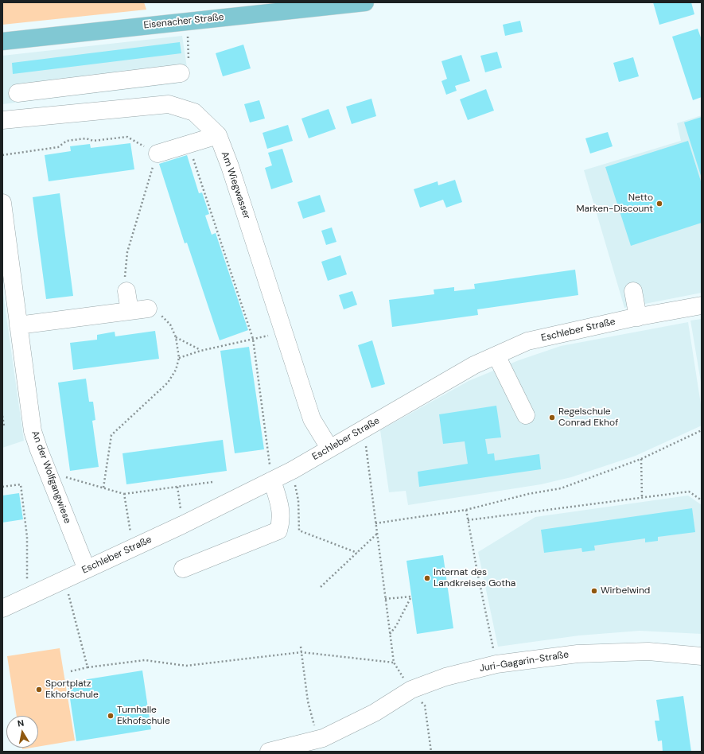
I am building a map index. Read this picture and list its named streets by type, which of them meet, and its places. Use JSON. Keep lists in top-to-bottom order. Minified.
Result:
{"streets":{"main road":["Eisenacher Straße"],"street":["Am Wiegwasser","Eschleber Straße","An der Wolfgangwiese","Juri-Gagarin-Straße"]},"crossings":[["Am Wiegwasser","Eschleber Straße"],["Eschleber Straße","An der Wolfgangwiese"]],"places":["Netto Marken-Discount","Regelschule Conrad Ekhof","Internat des Landkreises Gotha","Wirbelwind","Sportplatz Ekhofschule","Turnhalle Ekhofschule"],"north":"top"}
